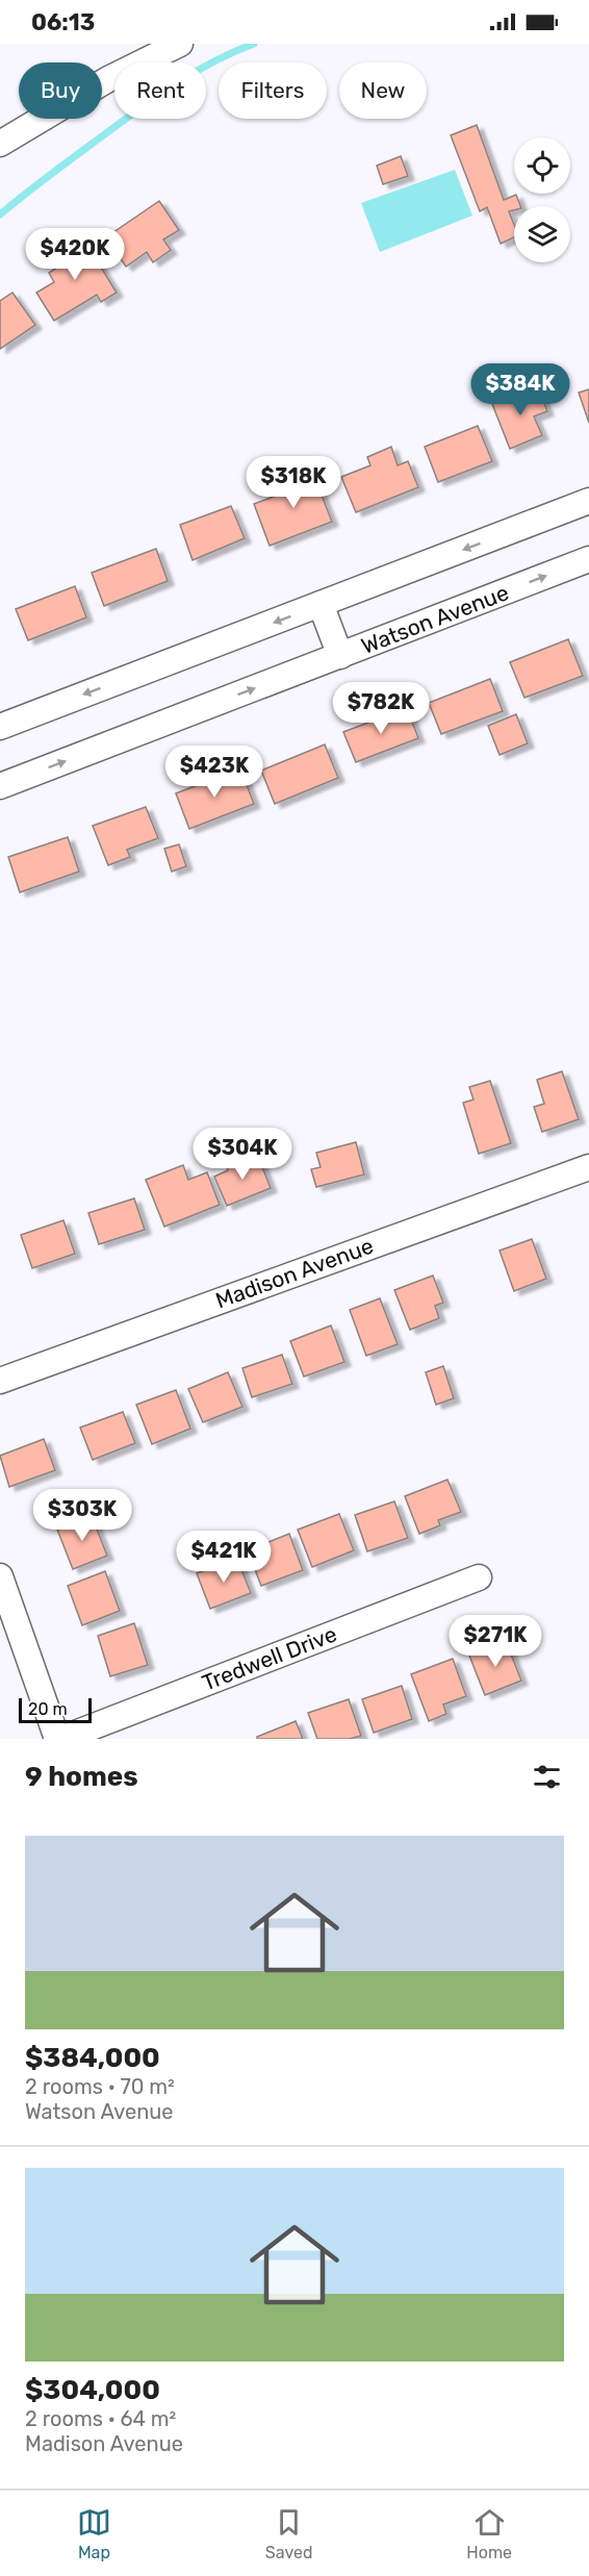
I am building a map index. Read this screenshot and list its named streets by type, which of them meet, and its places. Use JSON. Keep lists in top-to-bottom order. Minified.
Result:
{"streets":{"street":["Watson Avenue","Madison Avenue","Tredwell Drive"]},"scale_bar":"20 m","page":{"status":"06:13","chip":["Buy","Rent","Filters","New"],"price":["$420K","$384K","$318K","$782K","$423K","$304K","$303K","$421K","$271K"],"scale":"20 m","heading":"9 homes","list":[{"name":"$384,000","note":"2 rooms · 70 m² · Watson Avenue"},{"name":"$304,000","note":"2 rooms · 64 m² · Madison Avenue"}],"tabs":["Map","Saved","Home"]}}
